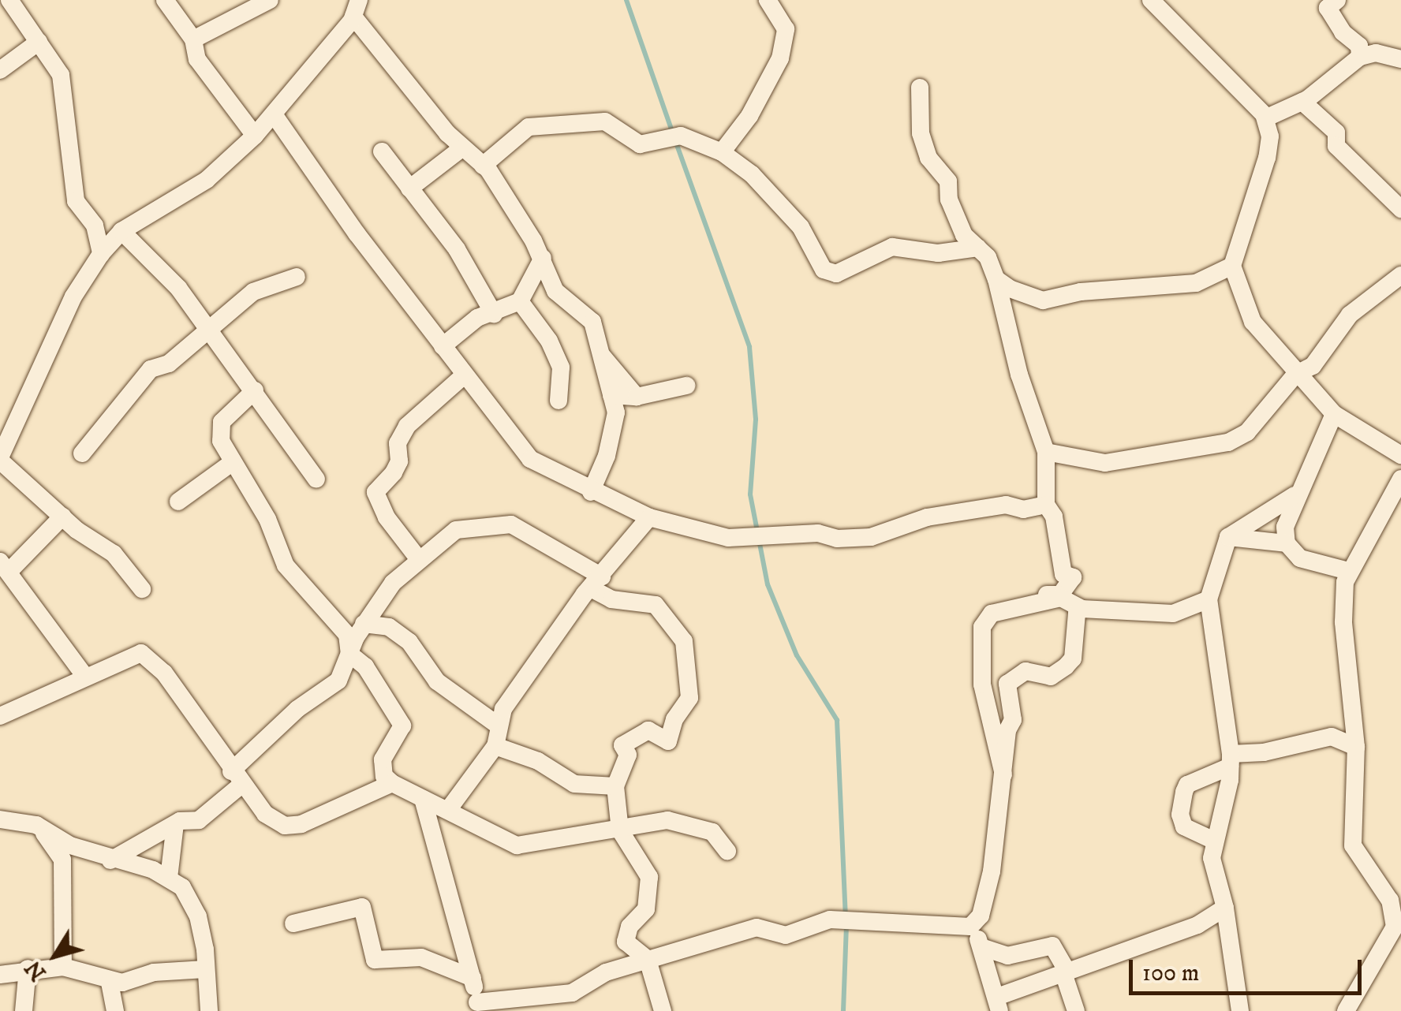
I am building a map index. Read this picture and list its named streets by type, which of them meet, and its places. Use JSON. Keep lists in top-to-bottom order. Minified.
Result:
{"scale_bar":"100 m","north":"bottom left"}
